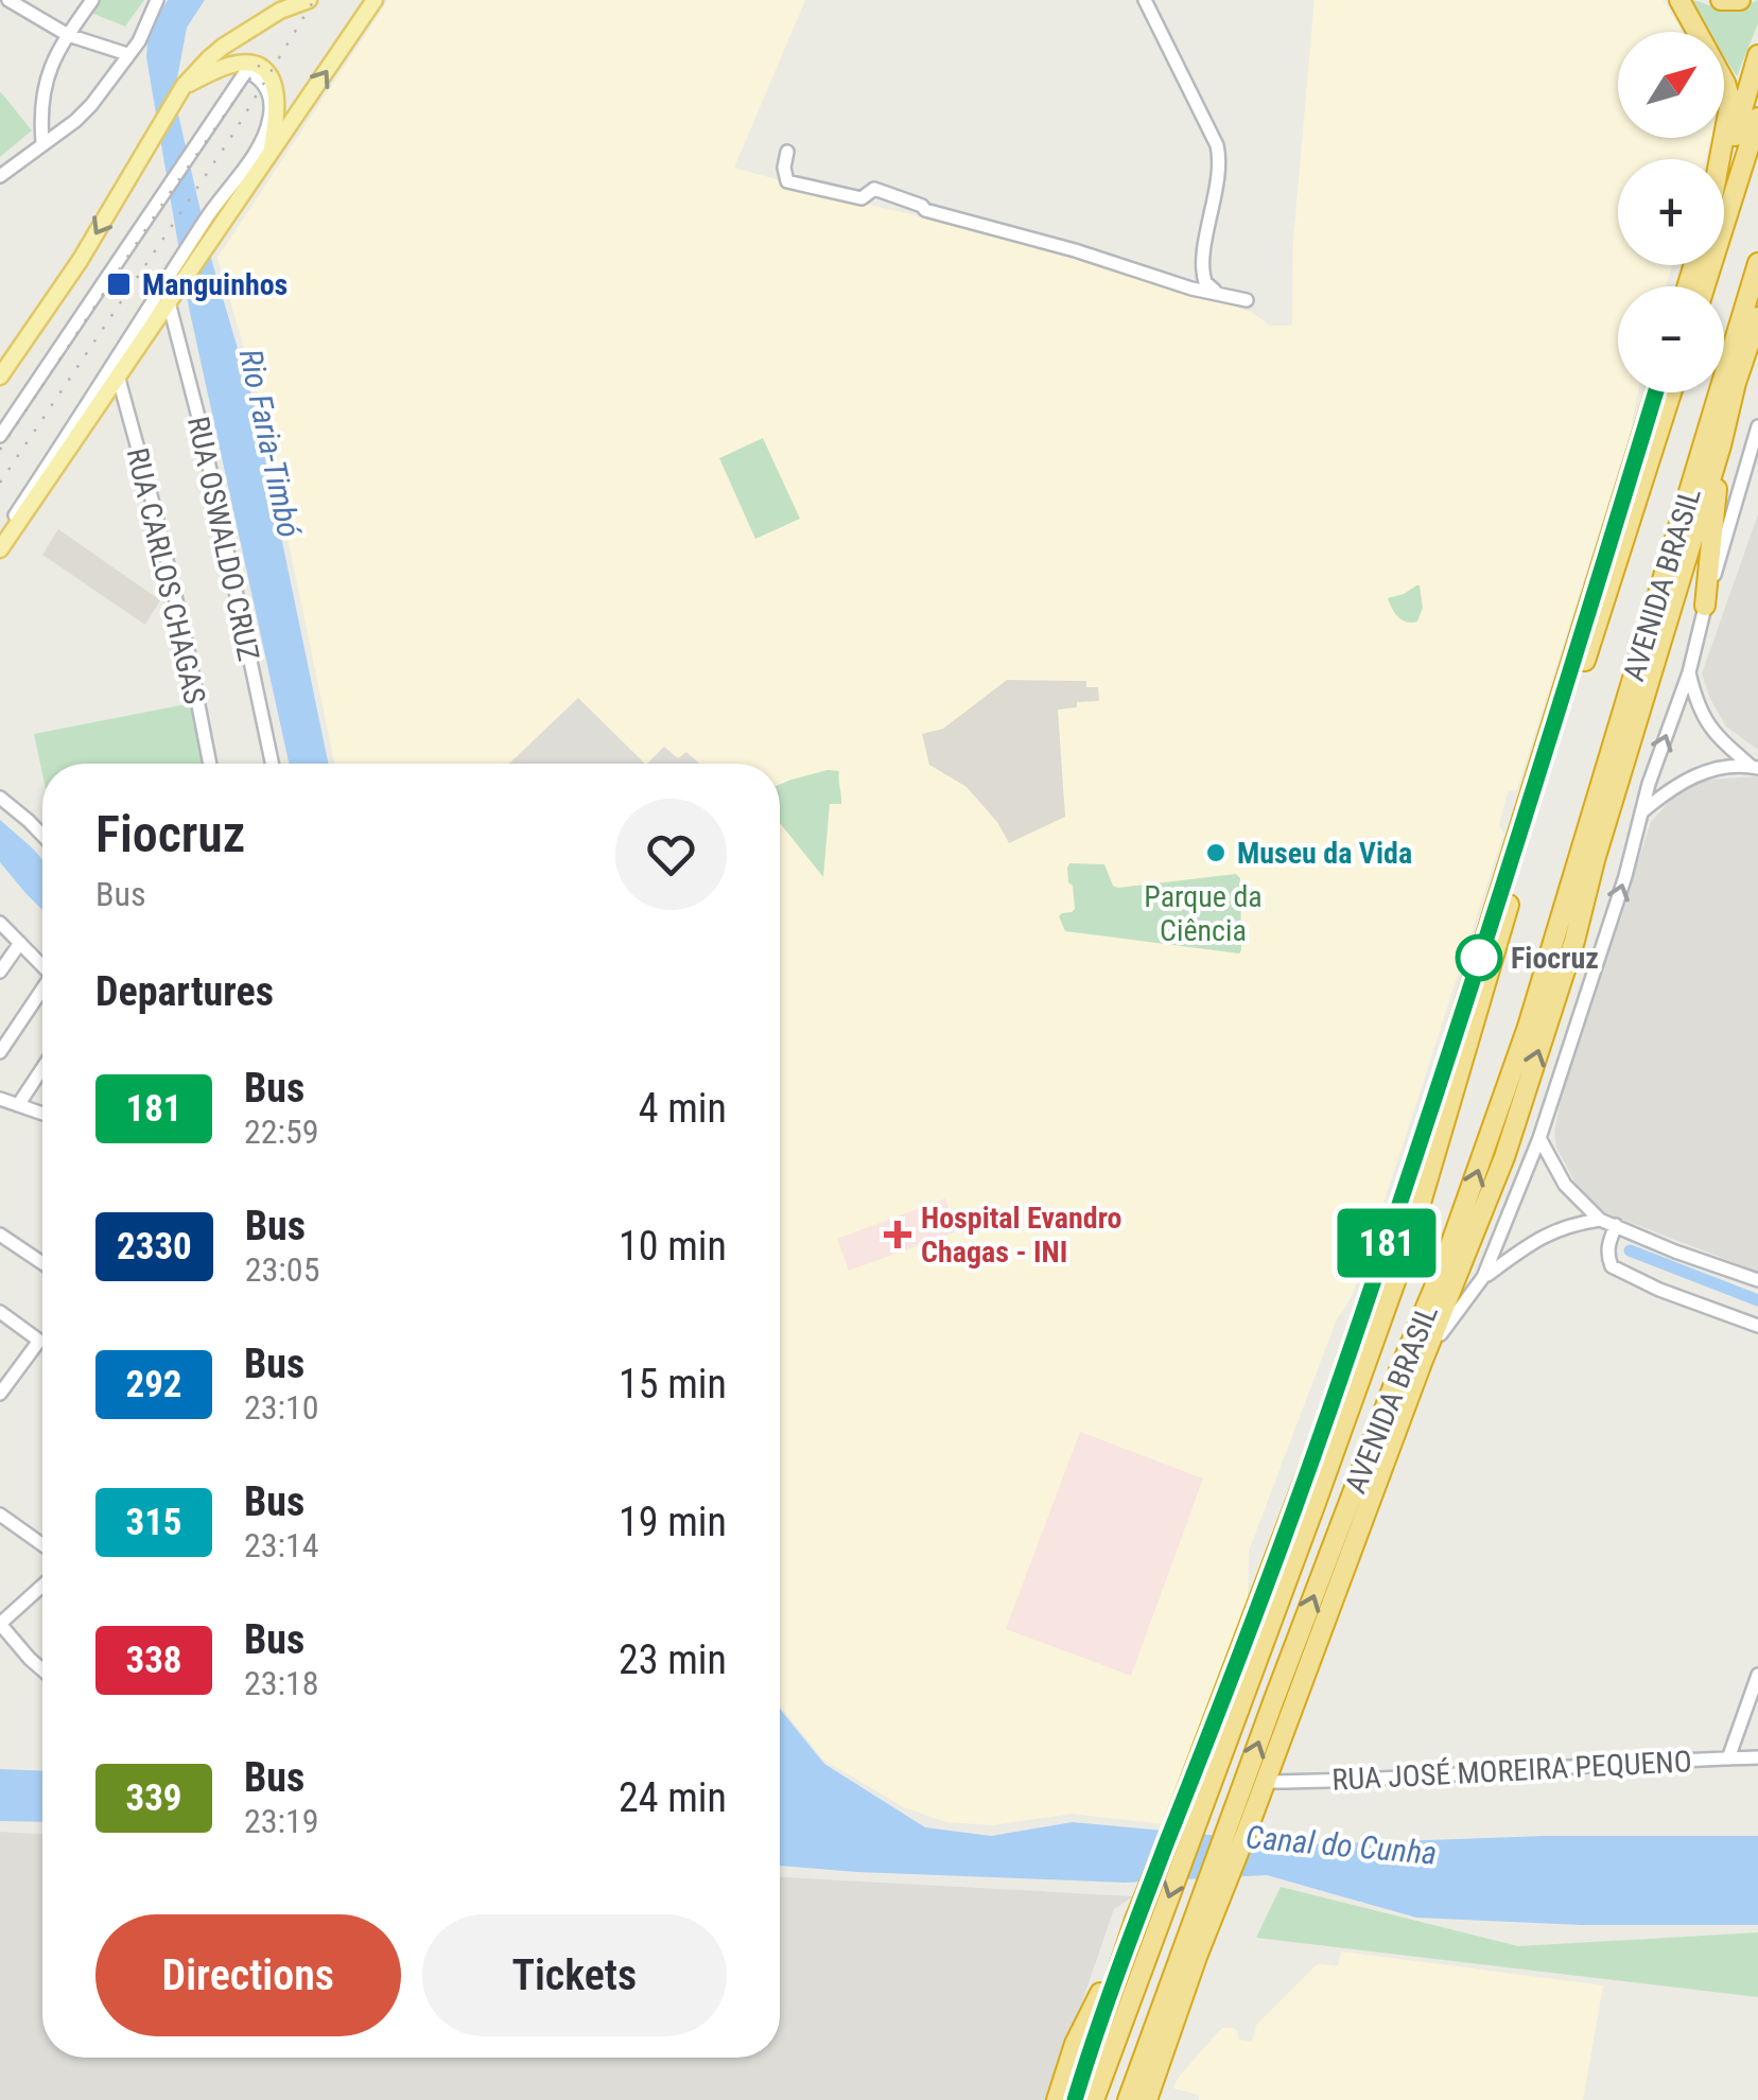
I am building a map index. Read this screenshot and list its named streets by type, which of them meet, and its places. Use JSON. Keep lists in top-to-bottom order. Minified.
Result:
{"streets":{"highway":["AVENIDA BRASIL"],"street":["RUA OSWALDO CRUZ","RUA CARLOS CHAGAS","RUA JOSÉ MOREIRA PEQUENO"]},"crossings":[["AVENIDA BRASIL","RUA JOSÉ MOREIRA PEQUENO"]],"water":["Rio Faria-Timbó","Canal do Cunha"],"parks":["Parque da Ciência"],"places":{"transit":["Manguinhos"],"other":["Museu da Vida","Fiocruz"],"health":["Hospital Evandro Chagas - INI"]},"lines":["bus line 181"],"north":"top right","page":{"on_map":"181","map_buttons":["+","−"],"heading":[["Fiocruz","Bus"],"Departures"],"list":[{"mark":"181","name":"Bus","note":"22:59","value":"4 min"},{"mark":"2330","name":"Bus","note":"23:05","value":"10 min"},{"mark":"292","name":"Bus","note":"23:10","value":"15 min"},{"mark":"315","name":"Bus","note":"23:14","value":"19 min"},{"mark":"338","name":"Bus","note":"23:18","value":"23 min"},{"mark":"339","name":"Bus","note":"23:19","value":"24 min"}],"buttons":["Directions","Tickets"]}}
